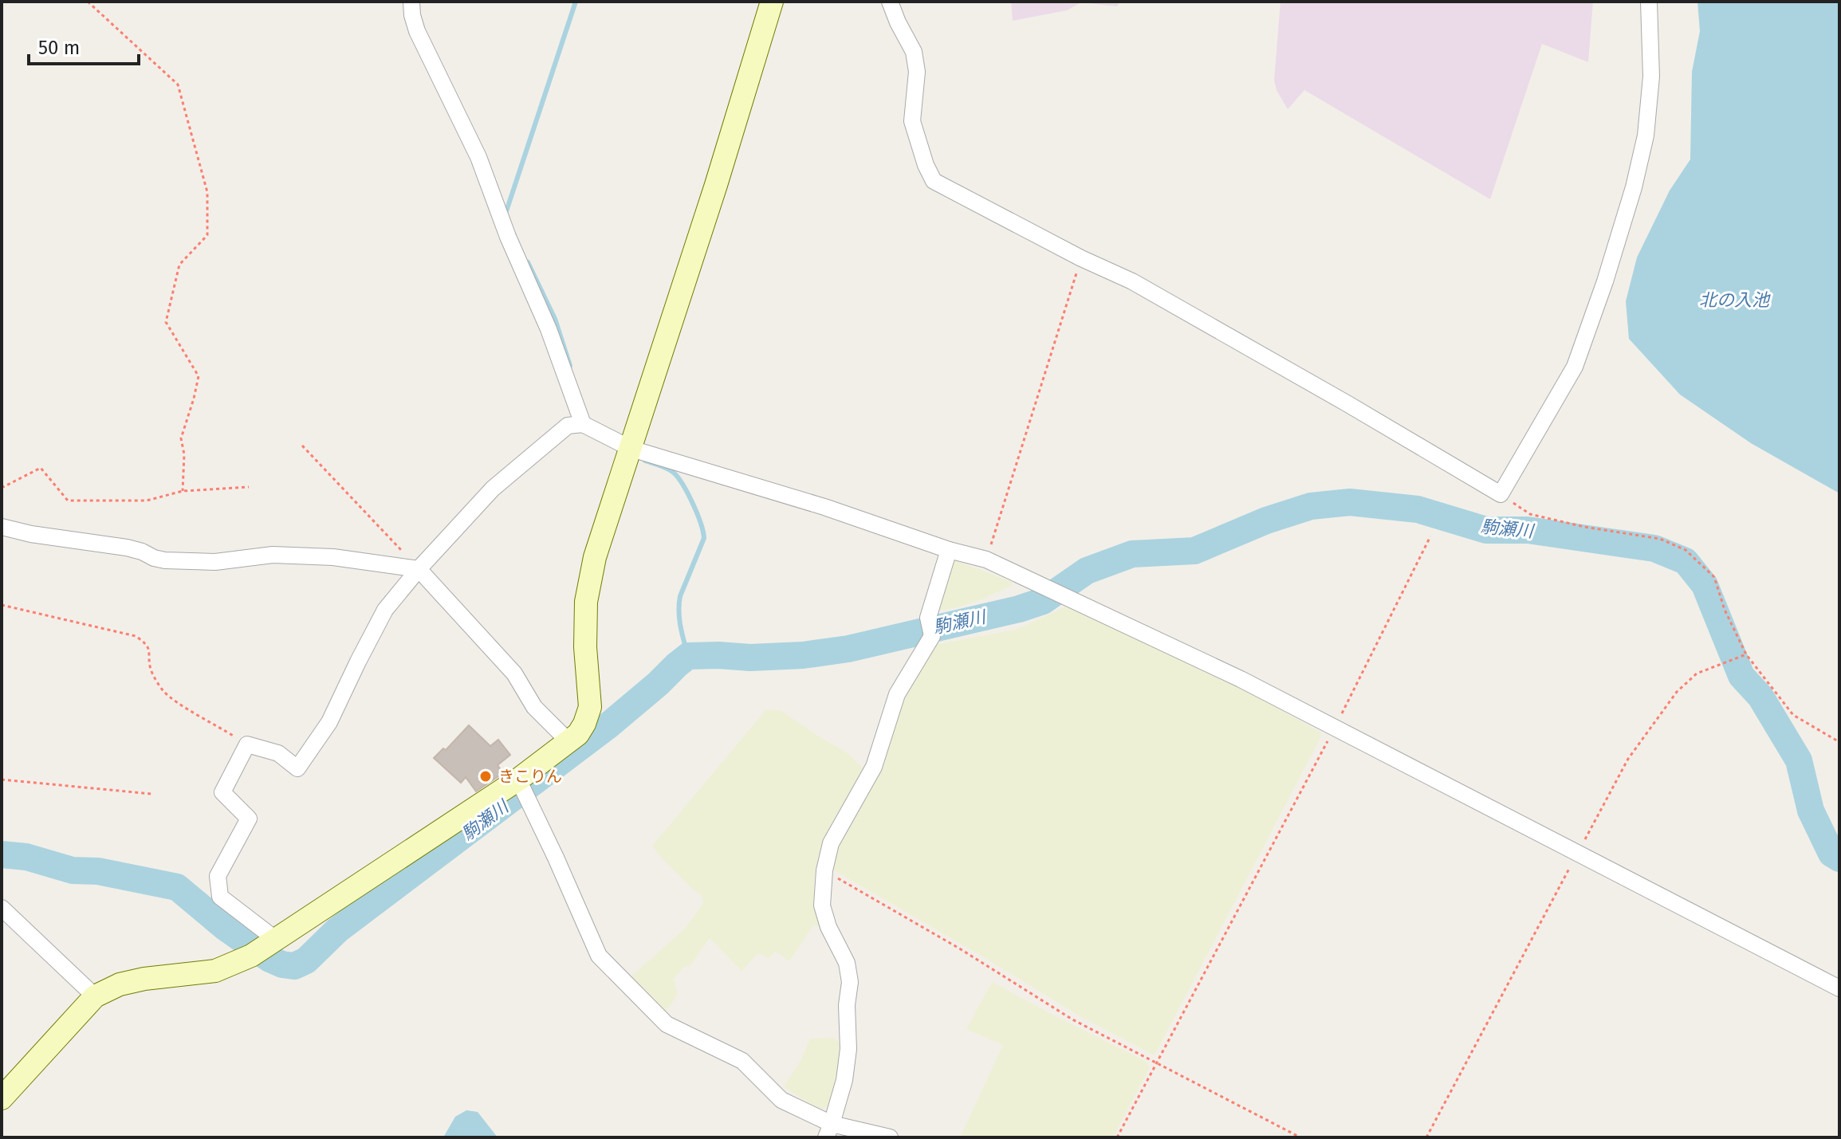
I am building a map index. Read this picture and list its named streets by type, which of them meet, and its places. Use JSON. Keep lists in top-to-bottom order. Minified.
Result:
{"water":["北の入池","駒瀬川"],"places":["きこりん"],"scale_bar":"50 m"}
